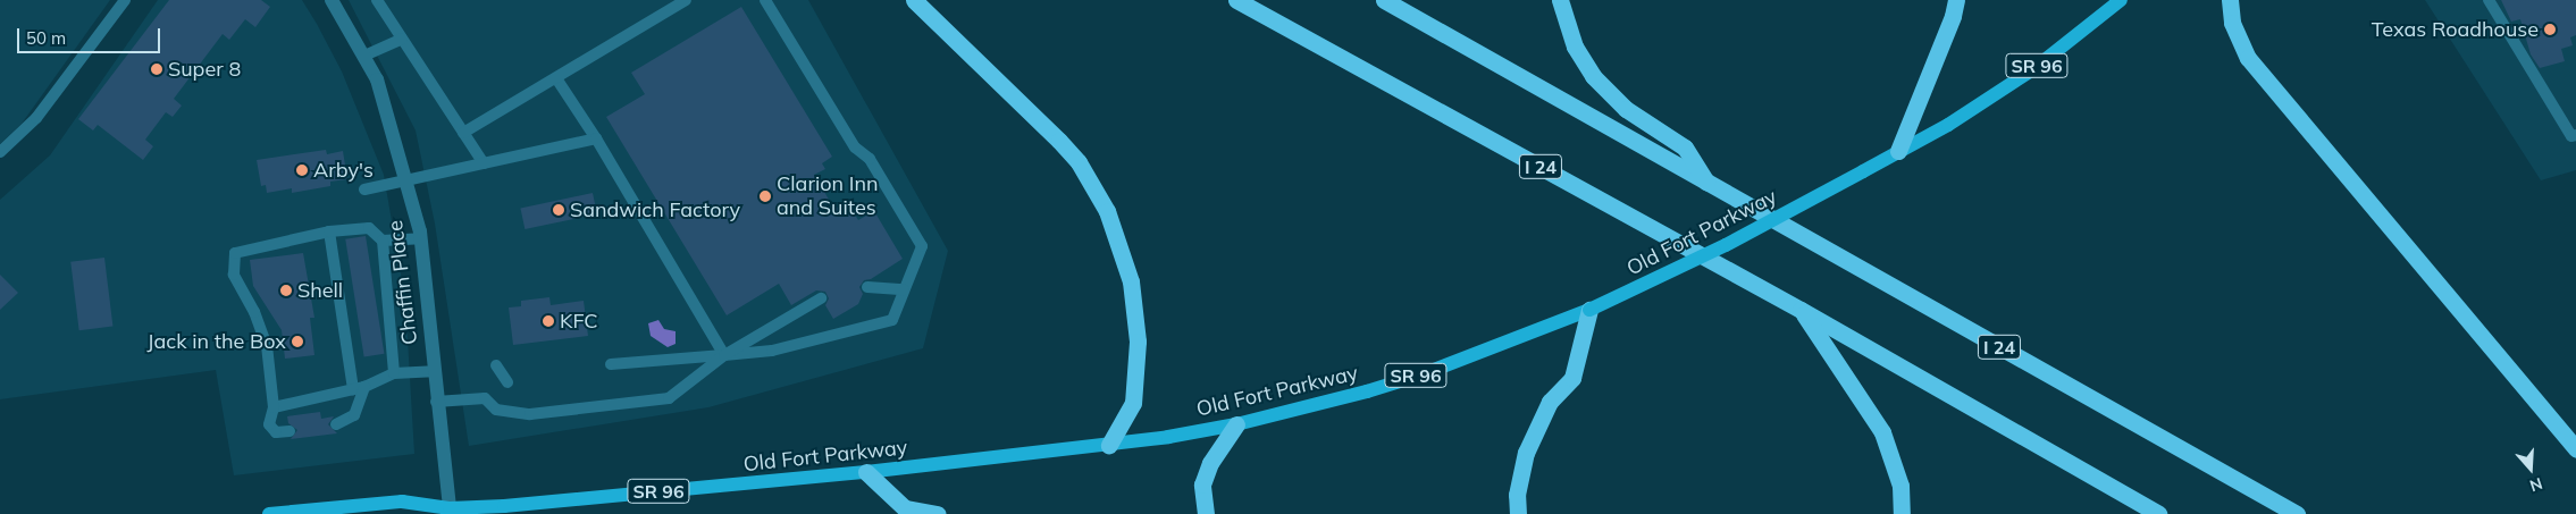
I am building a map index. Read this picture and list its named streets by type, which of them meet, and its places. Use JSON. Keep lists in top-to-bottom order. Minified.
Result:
{"streets":{"highway":["I 24"],"main road":["SR 96","Old Fort Parkway"],"street":["Chaffin Place"]},"crossings":[["Old Fort Parkway","Chaffin Place"]],"places":["Texas Roadhouse","Super 8","Arby's","Clarion Inn and Suites","Sandwich Factory","Shell","KFC","Jack in the Box"],"scale_bar":"50 m","north":"bottom"}
